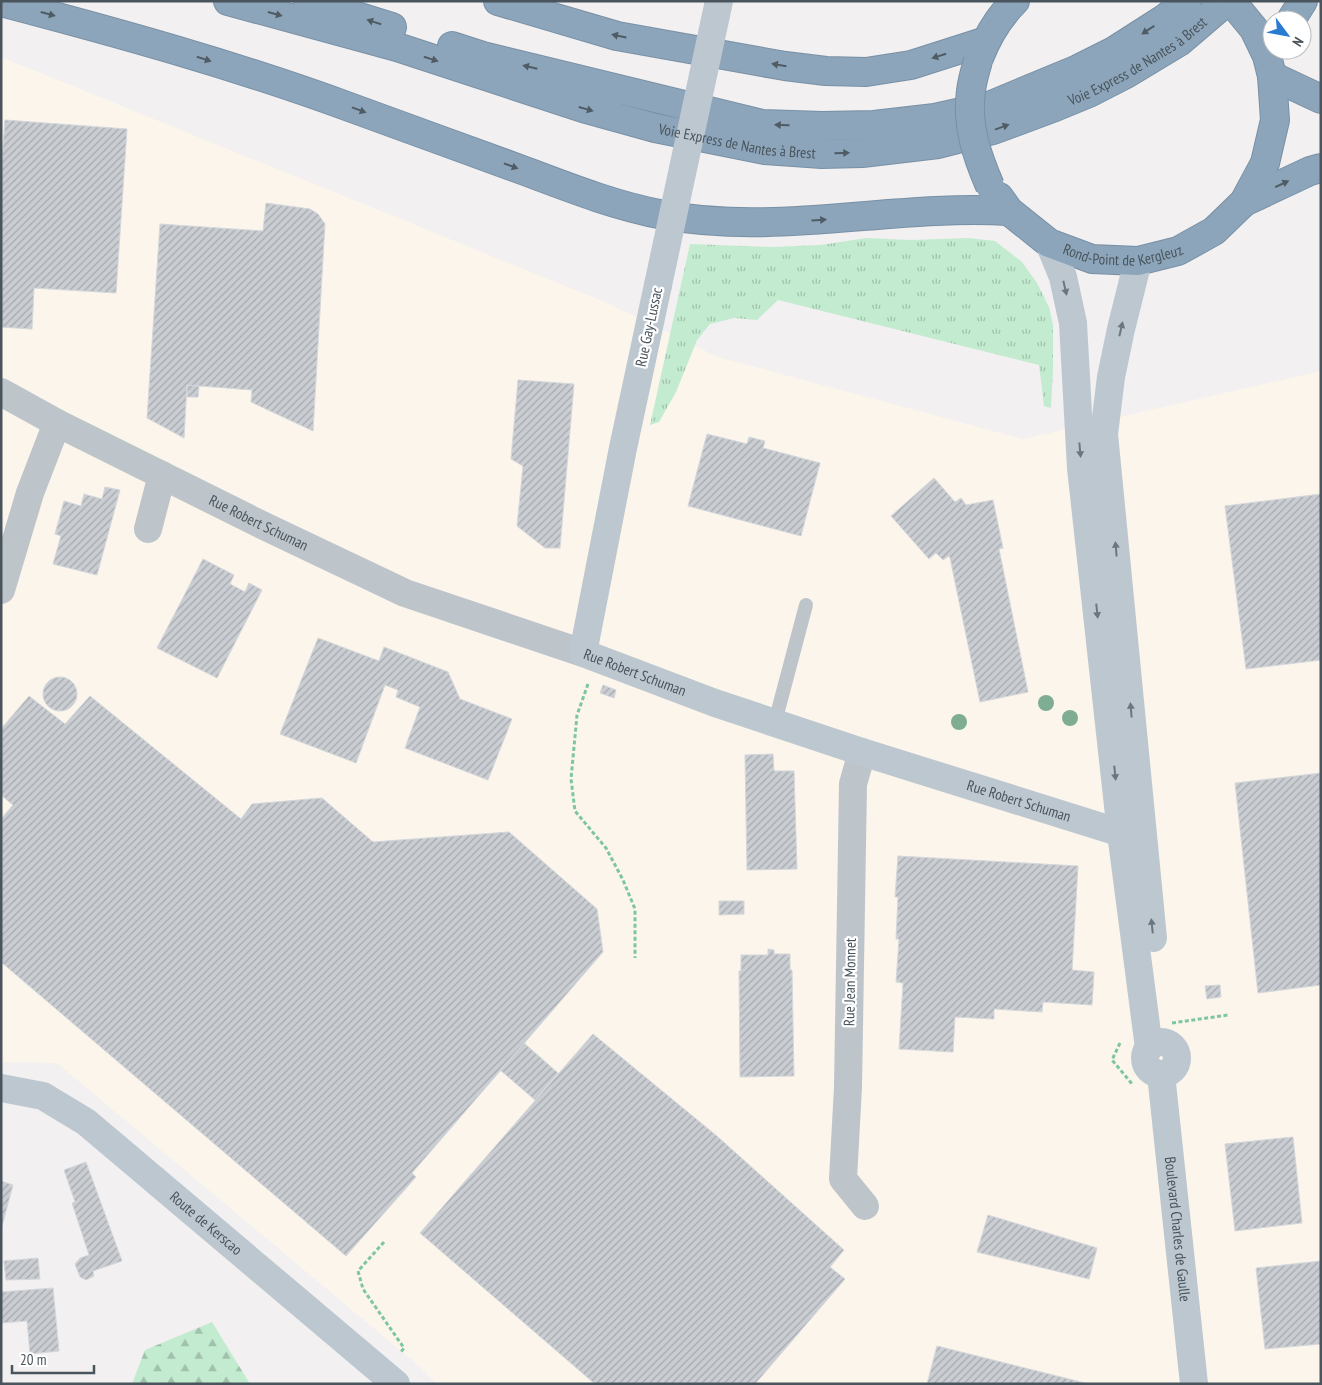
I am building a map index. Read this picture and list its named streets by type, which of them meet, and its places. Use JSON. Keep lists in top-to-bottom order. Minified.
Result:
{"streets":{"highway":["Voie Express de Nantes à Brest","Rond-Point de Kergleuz"],"main road":["Rue Gay-Lussac","Rue Robert Schuman","Route de Kerscao","Boulevard Charles de Gaulle"],"street":["Rue Jean Monnet"]},"crossings":[["Rond-Point de Kergleuz","Boulevard Charles de Gaulle"],["Rue Gay-Lussac","Rue Robert Schuman"],["Rue Robert Schuman","Rue Jean Monnet"]],"scale_bar":"20 m","north":"bottom right"}
